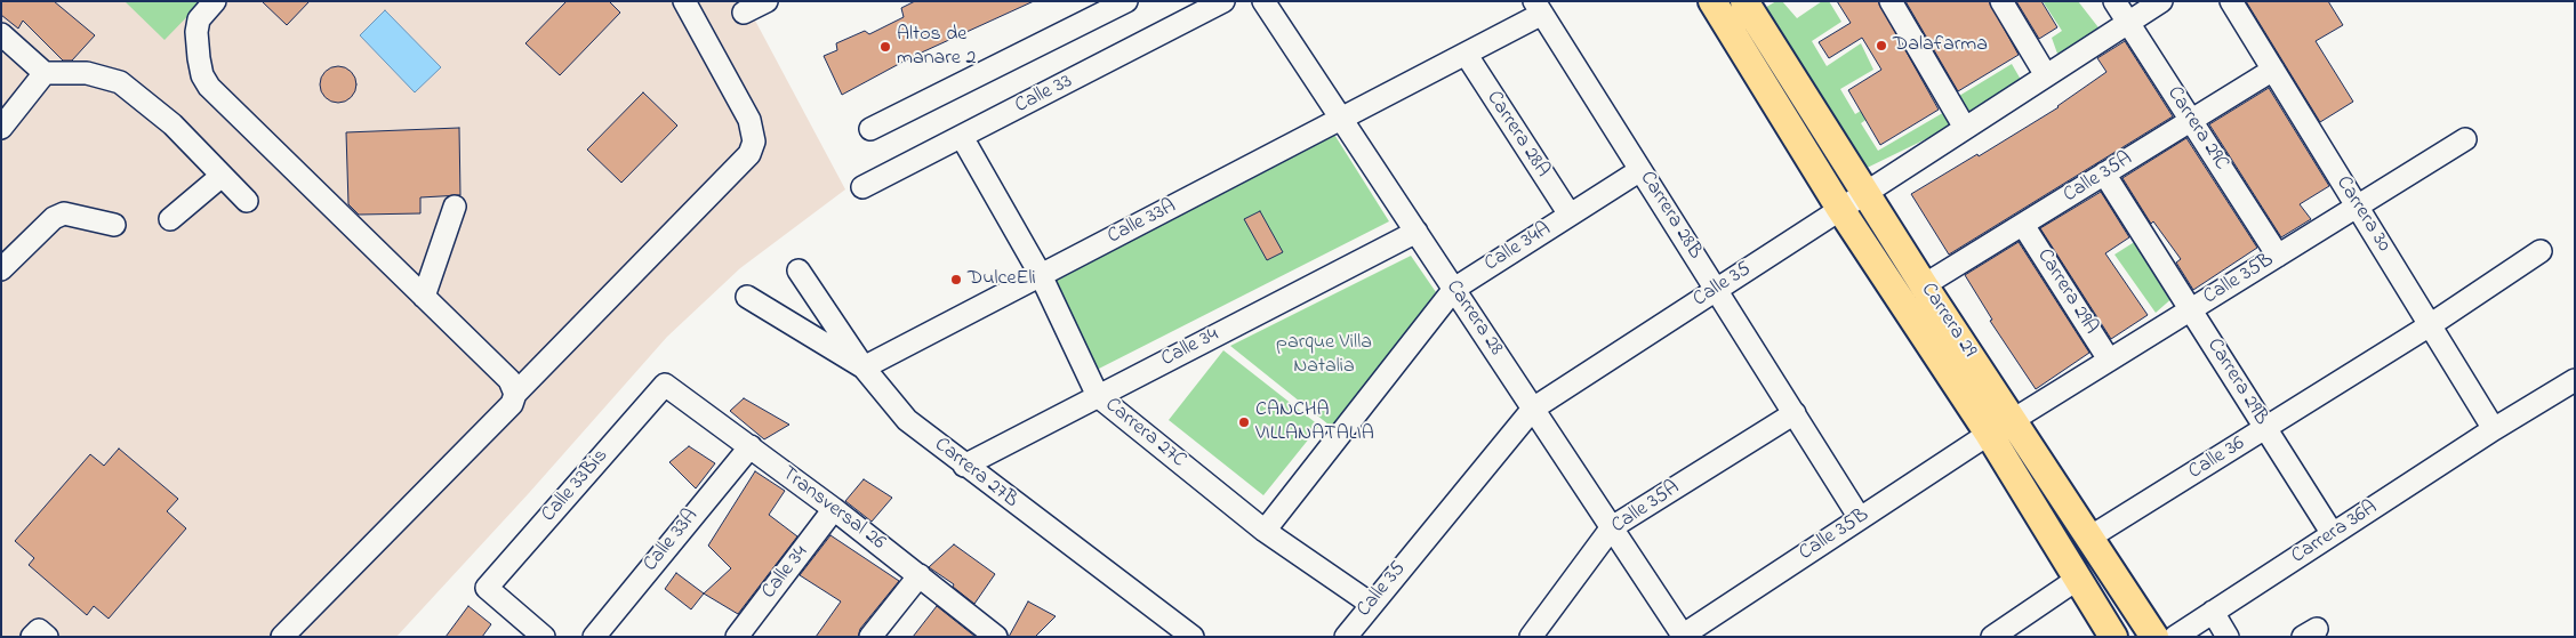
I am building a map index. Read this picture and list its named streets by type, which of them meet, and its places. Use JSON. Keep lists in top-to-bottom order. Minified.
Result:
{"streets":{"main road":["Carrera 29"],"street":["Calle 33","Carrera 29C","Carrera 28A","Calle 35A","Carrera 30","Carrera 28B","Calle 33A","Calle 34A","Calle 35B","Calle 35","Carrera 29A","Carrera 28","Calle 34","Carrera 29B","Carrera 27C","Calle 36","Carrera 27B","Calle 33Bis","Transversal 26","Carrera 36A"]},"crossings":[["Calle 33","Carrera 27C"],["Carrera 29C","Calle 35A"],["Carrera 29C","Calle 35B"],["Carrera 29C","Calle 35"],["Carrera 28A","Calle 33A"],["Carrera 28A","Calle 34A"],["Calle 35A","Carrera 30"],["Calle 35A","Carrera 28B"],["Calle 35A","Carrera 29A"],["Calle 35A","Carrera 28"],["Calle 35A","Carrera 29"],["Calle 35A","Carrera 29B"],["Carrera 30","Calle 35B"],["Carrera 30","Calle 36"],["Carrera 30","Carrera 36A"],["Carrera 28B","Calle 33A"],["Carrera 28B","Calle 34A"],["Carrera 28B","Calle 35B"],["Carrera 28B","Calle 35"],["Calle 33A","Carrera 28"],["Calle 33A","Carrera 27C"],["Calle 33A","Carrera 27B"],["Calle 33A","Transversal 26"],["Calle 34A","Carrera 28"],["Calle 34A","Carrera 27C"],["Calle 35B","Carrera 29A"],["Calle 35B","Carrera 28"],["Calle 35B","Carrera 29"],["Calle 35B","Carrera 29B"],["Calle 35","Carrera 28"],["Calle 35","Carrera 29"],["Calle 35","Carrera 27C"],["Carrera 28","Calle 34"],["Carrera 29","Calle 36"],["Calle 34","Carrera 27C"],["Calle 34","Carrera 27B"],["Calle 34","Transversal 26"],["Carrera 29B","Calle 36"],["Carrera 29B","Carrera 36A"],["Calle 33Bis","Transversal 26"]],"parks":["parque Villa Natalia"],"places":["Dalafarma","Altos de manare 2","DulceEli","CANCHA VILLANATALIA"]}
